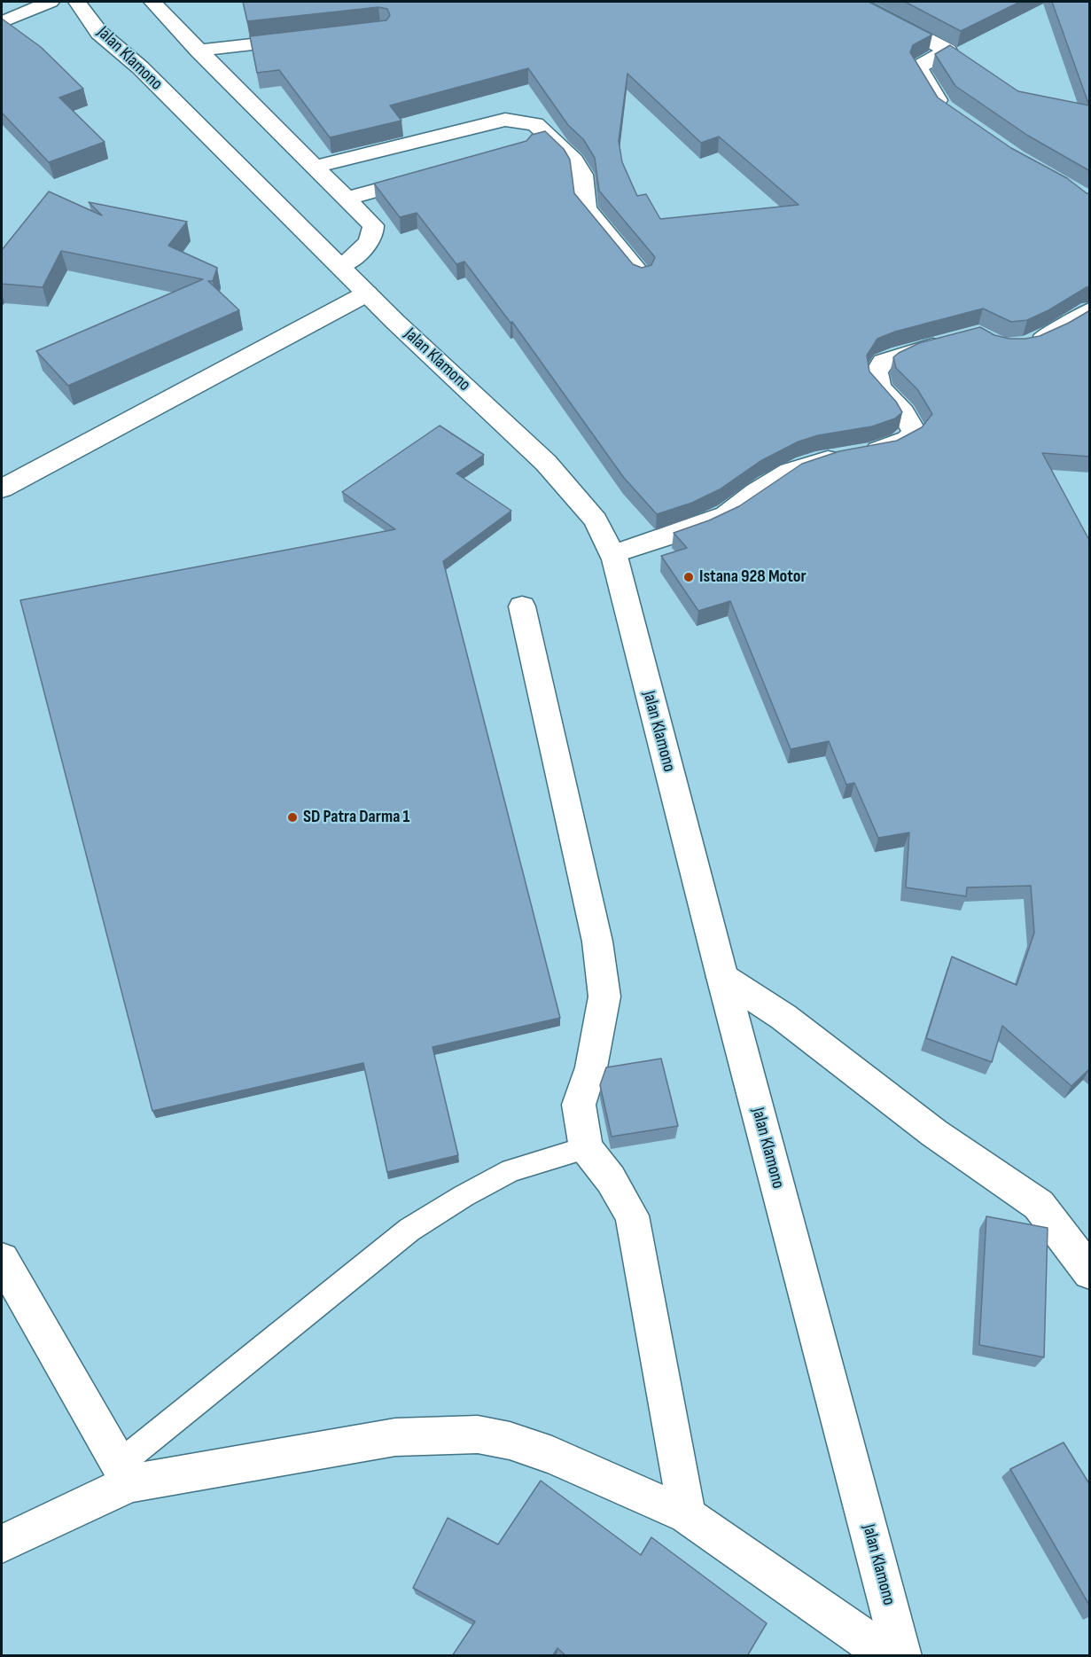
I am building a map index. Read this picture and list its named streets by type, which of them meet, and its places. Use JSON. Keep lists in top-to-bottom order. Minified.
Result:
{"streets":{"street":["Jalan Klamono"]},"places":["Istana 928 Motor","SD Patra Darma 1"]}
